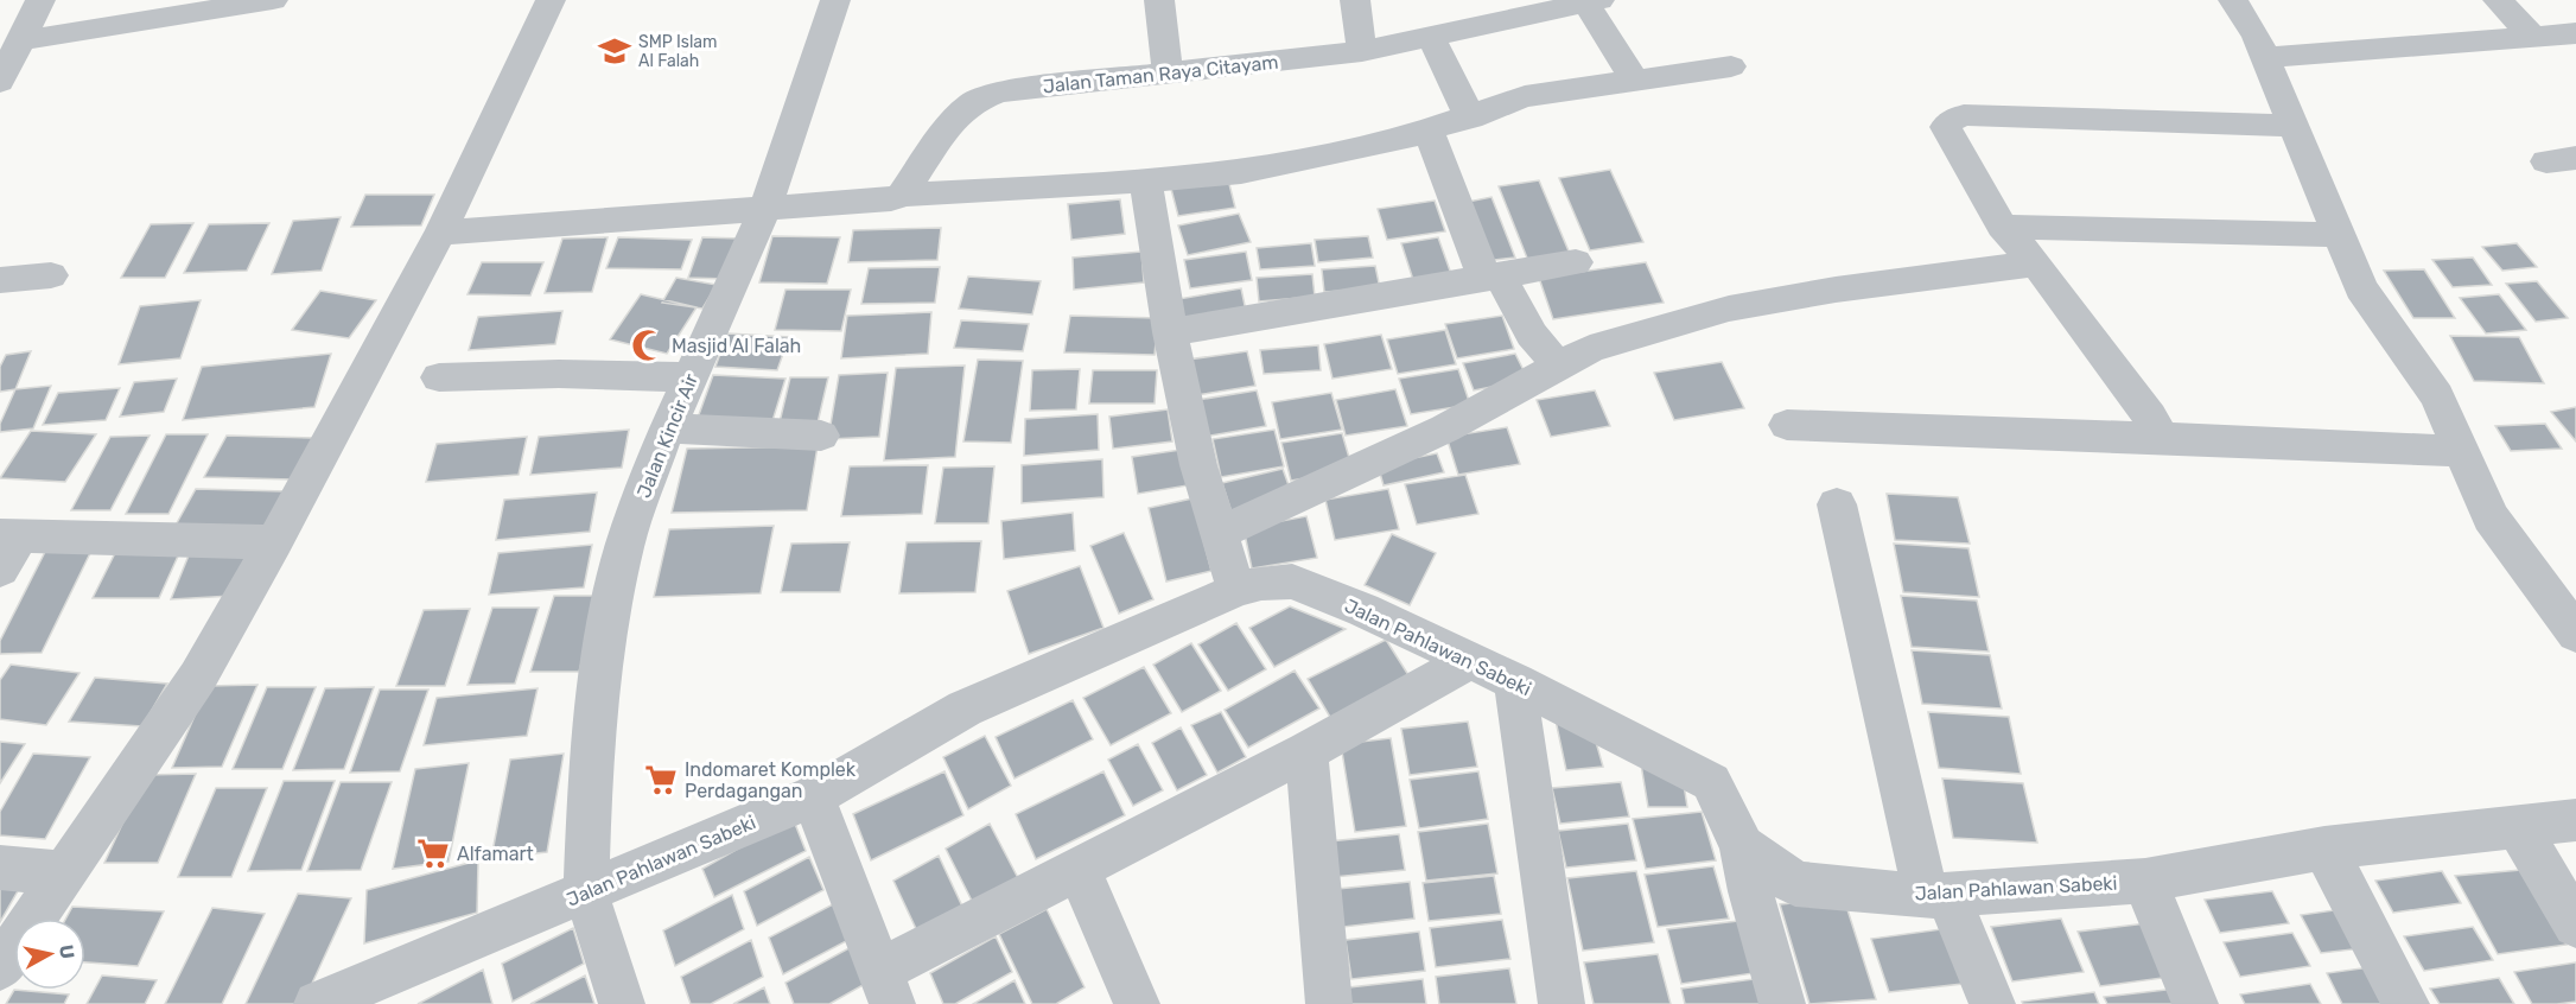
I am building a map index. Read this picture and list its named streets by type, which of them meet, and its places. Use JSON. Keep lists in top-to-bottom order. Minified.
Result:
{"streets":{"street":["Jalan Taman Raya Citayam","Jalan Kincir Air","Jalan Pahlawan Sabeki"]},"crossings":[["Jalan Kincir Air","Jalan Pahlawan Sabeki"]],"places":{"school or university":["SMP Islam Al Falah"],"mosque":["Masjid Al Falah"],"supermarket":["Indomaret Komplek Perdagangan","Alfamart"]},"north":"right"}
